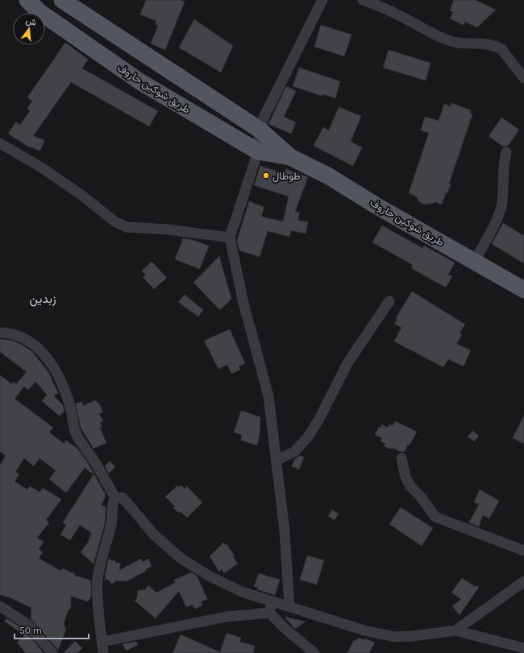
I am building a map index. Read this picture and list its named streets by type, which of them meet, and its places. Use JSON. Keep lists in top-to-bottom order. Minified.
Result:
{"streets":{"main road":["طريق شوكين حاروف"]},"districts":["زبدين"],"places":["طوطال"],"scale_bar":"50 m","north":"top"}
